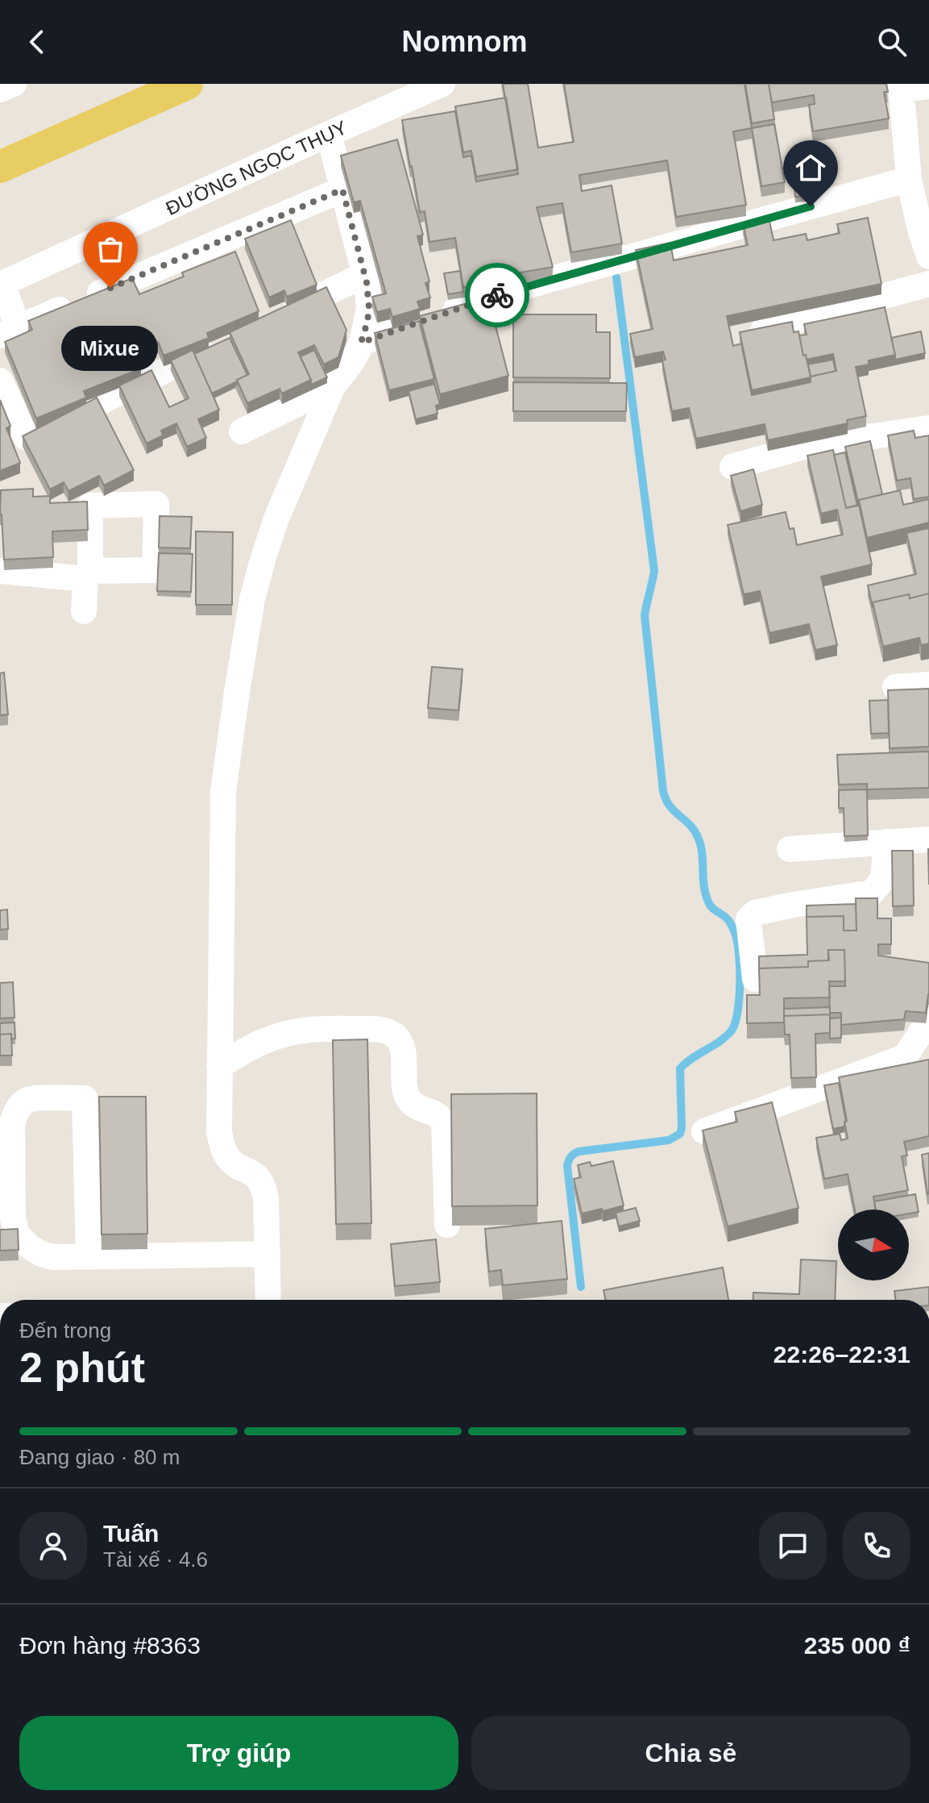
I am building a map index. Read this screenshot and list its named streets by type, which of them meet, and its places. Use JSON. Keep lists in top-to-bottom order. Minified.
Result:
{"streets":{"street":["ĐƯỜNG NGỌC THỤY"]},"places":["Mixue"],"north":"right","page":{"header":"Nomnom","bubble":"Mixue","heading":["2 phút","Đến trong","22:26–22:31"],"panel":["Tuấn","Tài xế · 4.6","Đơn hàng #8363","235 000 ₫"],"bar":"Đang giao · 80 m","buttons":["Trợ giúp","Chia sẻ"]}}
